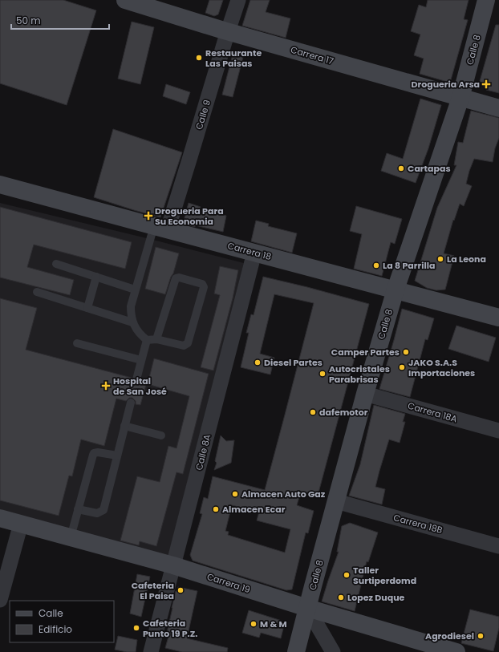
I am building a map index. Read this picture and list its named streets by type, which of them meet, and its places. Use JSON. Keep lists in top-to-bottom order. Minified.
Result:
{"streets":{"street":["Calle 8","Carrera 17","Calle 9","Carrera 18","Carrera 18A","Calle 8A","Carrera 18B","Carrera 19"]},"crossings":[["Calle 8","Carrera 17"],["Calle 8","Carrera 18"],["Calle 8","Carrera 18A"],["Calle 8","Carrera 18B"],["Calle 8","Carrera 19"],["Carrera 17","Calle 9"],["Calle 9","Carrera 18"],["Carrera 18","Calle 8A"],["Calle 8A","Carrera 19"]],"places":{"other":["Restaurante Las Paisas","Cartapas","La Leona","La 8 Parrilla","Camper Partes","Diesel Partes","JAKO S.A.S Importaciones","Autocristales Parabrisas","dafemotor","Almacen Auto Gaz","Almacen Ecar","Taller Surtiperdomd","Cafeteria El Paisa","Lopez Duque","M & M","Cafeteria Punto 19 P.Z.","Agrodiesel"],"health":["Drogueria Arsa","Drogueria Para Su Economia","Hospital de San José"]},"legend":["Calle","Edificio"],"scale_bar":"50 m"}
